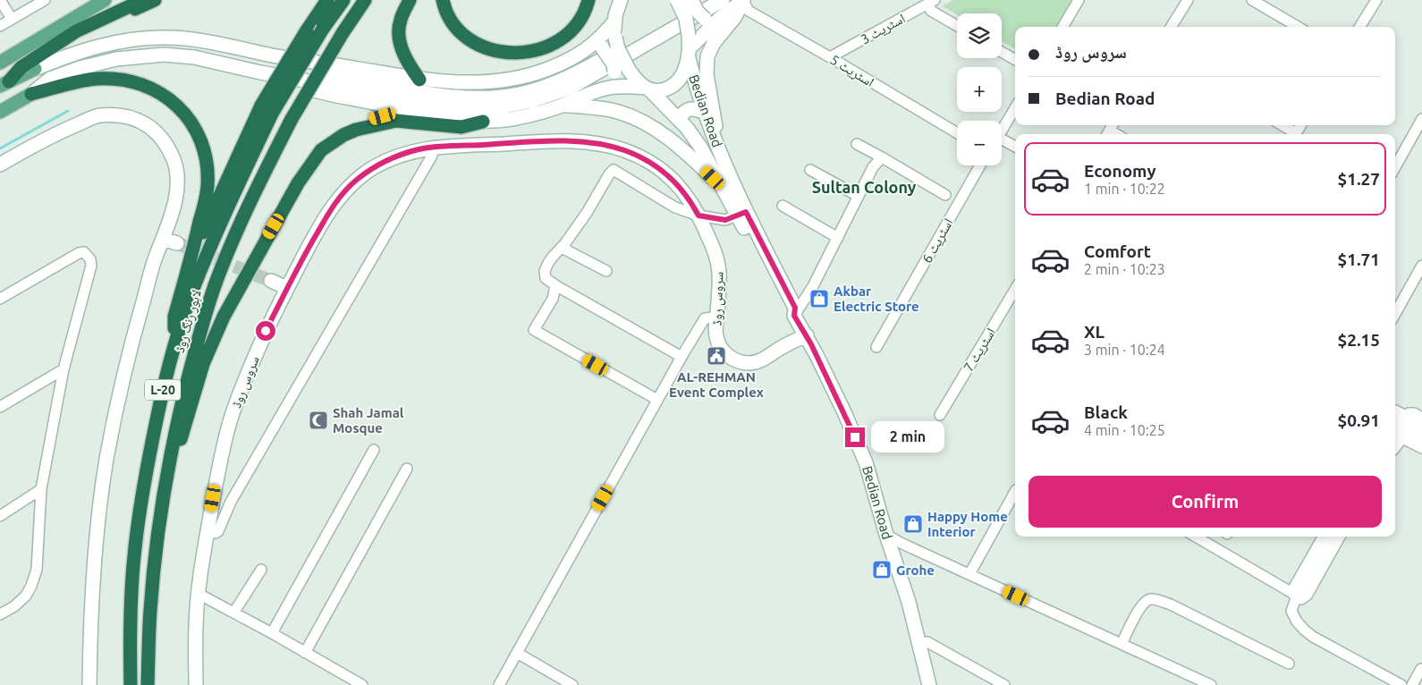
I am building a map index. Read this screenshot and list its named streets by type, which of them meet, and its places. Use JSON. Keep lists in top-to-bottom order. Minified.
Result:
{"streets":{"highway":["لاہور رنگ روڈ","L-20"],"main road":["Bedian Road","سروس روڈ"],"street":["اسٹریٹ 3","اسٹریٹ 5","اسٹریٹ 6","اسٹریٹ 7"]},"crossings":[["اسٹریٹ 3","اسٹریٹ 5"],["Bedian Road","سروس روڈ"]],"districts":["Sultan Colony"],"places":{"shop":["Akbar Electric Store","Happy Home Interior","Grohe"],"public building":["AL-REHMAN Event Complex"],"mosque":["Shah Jamal Mosque"]},"page":{"map_buttons":["+","−"],"banner":["سروس روڈ","Bedian Road"],"list":[{"name":"Economy","note":"1 min · 10:22","value":"$1.27"},{"name":"Comfort","note":"2 min · 10:23","value":"$1.71"},{"name":"XL","note":"3 min · 10:24","value":"$2.15"},{"name":"Black","note":"4 min · 10:25","value":"$0.91"}],"bubble":"2 min","buttons":"Confirm"}}
